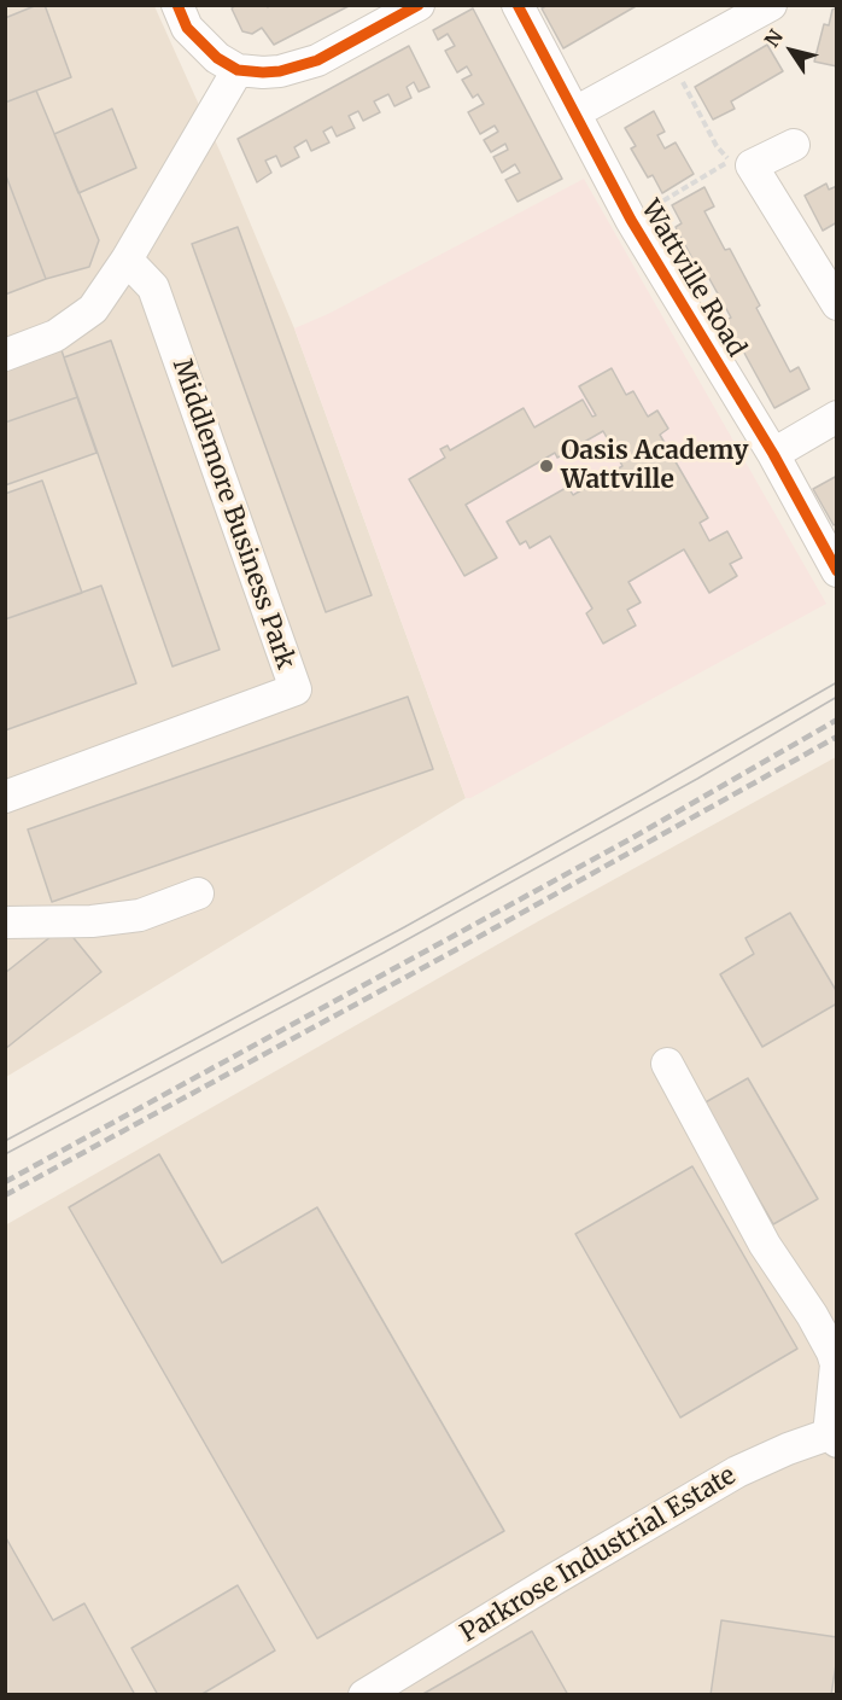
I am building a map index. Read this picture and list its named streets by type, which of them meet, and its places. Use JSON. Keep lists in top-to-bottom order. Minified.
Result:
{"streets":{"street":["Wattville Road","Middlemore Business Park","Parkrose Industrial Estate"]},"places":["Oasis Academy Wattville"],"north":"top left"}
